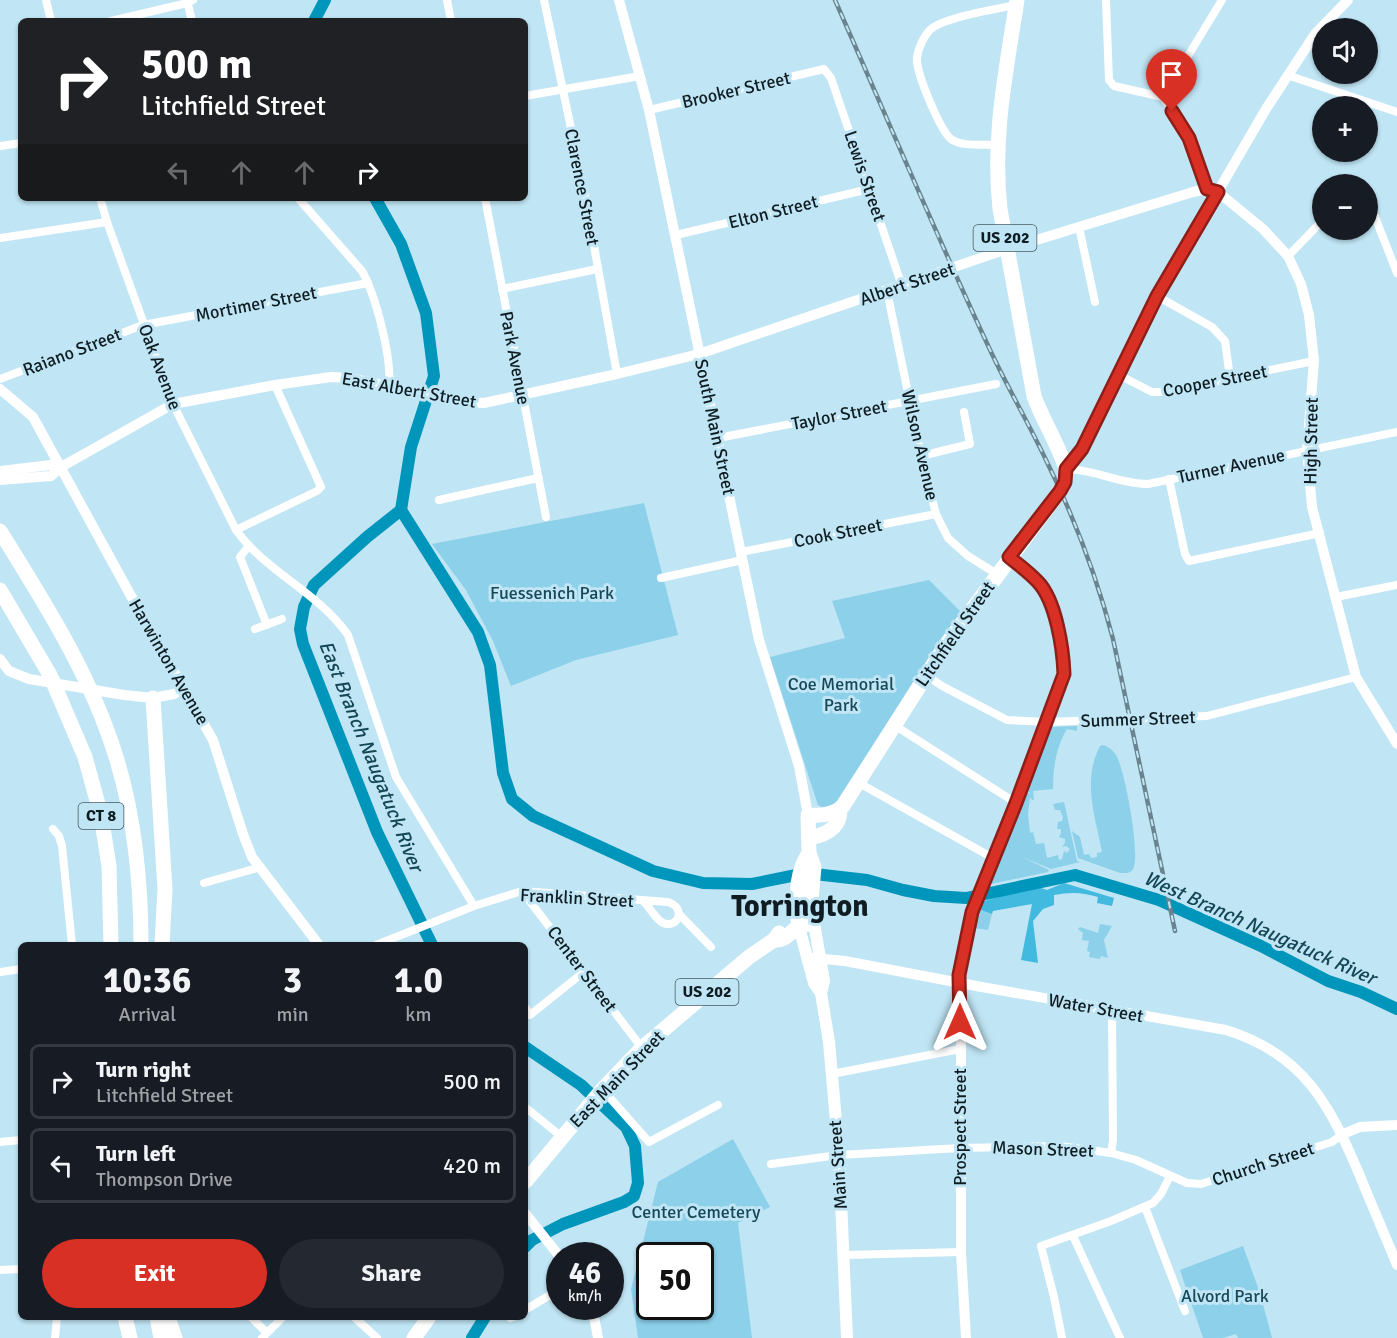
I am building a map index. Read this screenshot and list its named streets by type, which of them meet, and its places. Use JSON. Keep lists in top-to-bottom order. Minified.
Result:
{"streets":{"highway":["US 202","South Main Street","Litchfield Street","CT 8","East Main Street","Main Street"],"main road":["Albert Street","East Albert Street","High Street","Harwinton Avenue","Water Street","Prospect Street","Church Street"],"street":["Brooker Street","Lewis Street","Clarence Street","Elton Street","Mortimer Street","Raiano Street","Park Avenue","Oak Avenue","Cooper Street","Taylor Street","Wilson Avenue","Turner Avenue","Cook Street","Summer Street","Franklin Street","Center Street","Mason Street"]},"crossings":[["Brooker Street","Lewis Street"],["Brooker Street","South Main Street"],["Lewis Street","Elton Street"],["Lewis Street","Albert Street"],["Clarence Street","East Albert Street"],["Elton Street","South Main Street"],["US 202","Albert Street"],["US 202","Turner Avenue"],["US 202","Litchfield Street"],["Albert Street","East Albert Street"],["Albert Street","South Main Street"],["Albert Street","Wilson Avenue"],["Mortimer Street","Raiano Street"],["Mortimer Street","Oak Avenue"],["Raiano Street","Oak Avenue"],["Park Avenue","East Albert Street"],["Oak Avenue","East Albert Street"],["Oak Avenue","Franklin Street"],["Cooper Street","High Street"],["Cooper Street","Litchfield Street"],["East Albert Street","South Main Street"],["East Albert Street","Harwinton Avenue"],["Taylor Street","South Main Street"],["Taylor Street","Wilson Avenue"],["South Main Street","Cook Street"],["South Main Street","Litchfield Street"],["South Main Street","Main Street"],["High Street","Turner Avenue"],["High Street","Litchfield Street"],["High Street","Summer Street"],["Wilson Avenue","Cook Street"],["Wilson Avenue","Litchfield Street"],["Turner Avenue","Litchfield Street"],["Litchfield Street","Summer Street"],["Litchfield Street","Prospect Street"],["Litchfield Street","Main Street"],["Summer Street","Prospect Street"],["Franklin Street","Center Street"],["Center Street","East Main Street"],["Water Street","Prospect Street"],["Water Street","Church Street"],["Water Street","Main Street"],["East Main Street","Main Street"],["Prospect Street","Mason Street"],["Mason Street","Church Street"],["Mason Street","Main Street"]],"districts":["Torrington"],"water":["East Branch Naugatuck River","West Branch Naugatuck River"],"parks":["Fuessenich Park","Coe Memorial Park","Center Cemetery","Alvord Park"],"page":{"map_buttons":["+","−"],"turn":["500 m","Litchfield Street"],"eta":["10:36","Arrival","3","min","1.0","km"],"list":[{"name":"Turn right","note":"Litchfield Street","value":"500 m"},{"name":"Turn left","note":"Thompson Drive","value":"420 m"}],"buttons":["Exit","Share"],"speed":"46 km/h","limit":"50"}}
